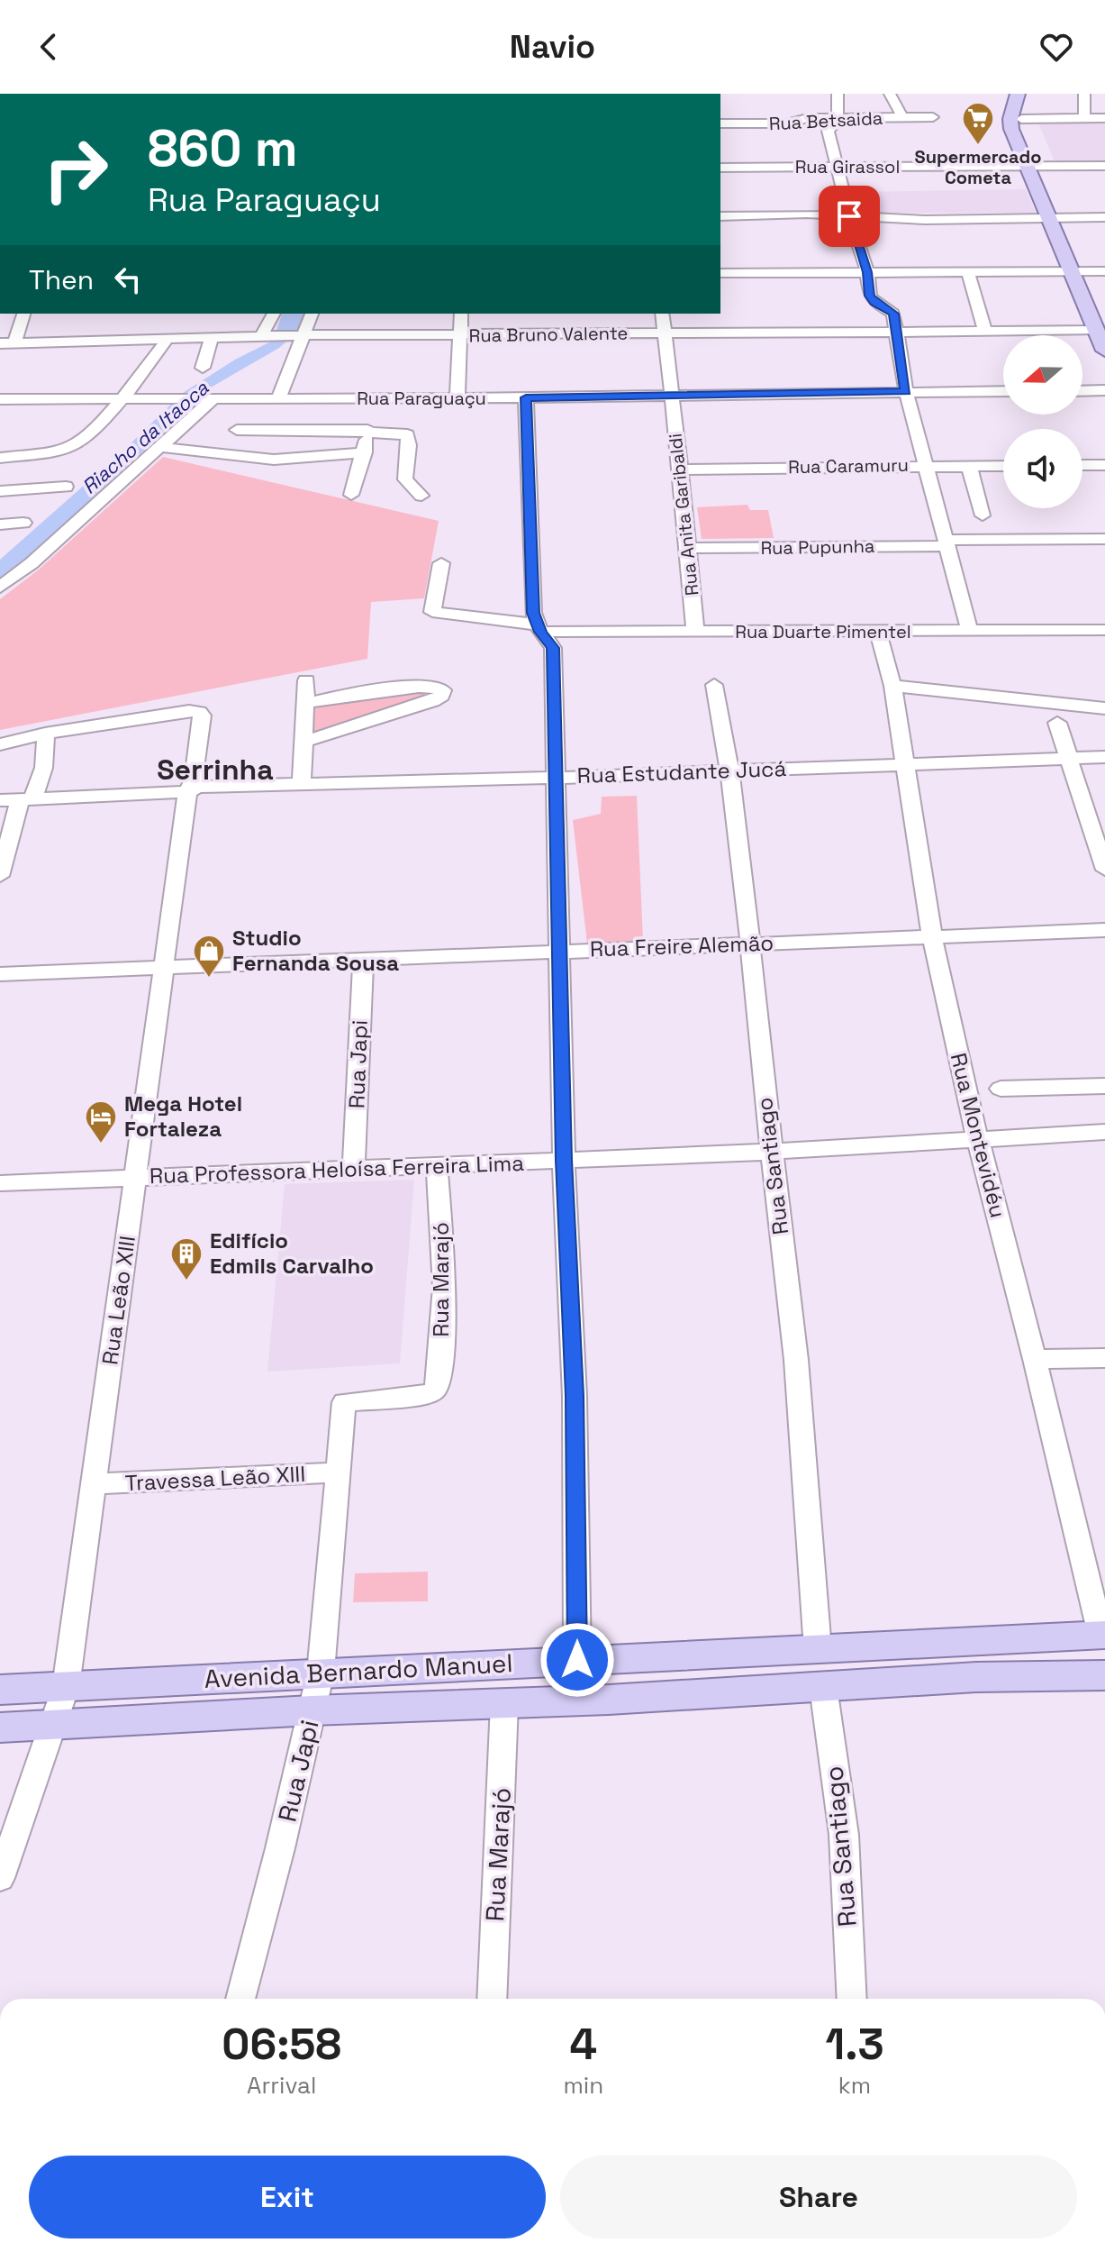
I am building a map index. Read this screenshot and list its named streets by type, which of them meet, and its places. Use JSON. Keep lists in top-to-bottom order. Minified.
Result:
{"streets":{"main road":["Avenida Bernardo Manuel"],"street":["Rua Betsaida","Rua Girassol","Rua Bruno Valente","Rua Paraguaçu","Rua Caramuru","Rua Anita Garibaldi","Rua Pupunha","Rua Duarte Pimentel","Rua Estudante Jucá","Rua Freire Alemão","Rua Japi","Rua Montevidéu","Rua Santiago","Rua Professora Heloísa Ferreira Lima","Rua Marajó","Rua Leão XIII","Travessa Leão XIII"]},"crossings":[["Rua Bruno Valente","Rua Anita Garibaldi"],["Rua Paraguaçu","Rua Anita Garibaldi"],["Rua Caramuru","Rua Anita Garibaldi"],["Rua Anita Garibaldi","Rua Pupunha"],["Rua Anita Garibaldi","Rua Duarte Pimentel"],["Rua Duarte Pimentel","Rua Montevidéu"],["Rua Estudante Jucá","Rua Montevidéu"],["Rua Estudante Jucá","Rua Santiago"],["Rua Estudante Jucá","Rua Leão XIII"],["Rua Freire Alemão","Rua Japi"],["Rua Freire Alemão","Rua Montevidéu"],["Rua Freire Alemão","Rua Santiago"],["Rua Freire Alemão","Rua Leão XIII"],["Rua Japi","Rua Professora Heloísa Ferreira Lima"],["Rua Japi","Rua Marajó"],["Rua Japi","Travessa Leão XIII"],["Rua Japi","Avenida Bernardo Manuel"],["Rua Montevidéu","Rua Professora Heloísa Ferreira Lima"],["Rua Montevidéu","Avenida Bernardo Manuel"],["Rua Santiago","Rua Professora Heloísa Ferreira Lima"],["Rua Santiago","Avenida Bernardo Manuel"],["Rua Professora Heloísa Ferreira Lima","Rua Marajó"],["Rua Professora Heloísa Ferreira Lima","Rua Leão XIII"],["Rua Marajó","Avenida Bernardo Manuel"],["Rua Leão XIII","Travessa Leão XIII"],["Rua Leão XIII","Avenida Bernardo Manuel"]],"districts":["Serrinha"],"water":["Riacho da Itaoca"],"places":{"supermarket":["Supermercado Cometa"],"shop":["Studio Fernanda Sousa"],"hotel":["Mega Hotel Fortaleza"],"building":["Edifício Edmils Carvalho"]},"north":"left","page":{"header":"Navio","turn":["860 m","Rua Paraguaçu"],"then":"Then","eta":["06:58","Arrival","4","min","1.3","km"],"buttons":["Exit","Share"]}}
